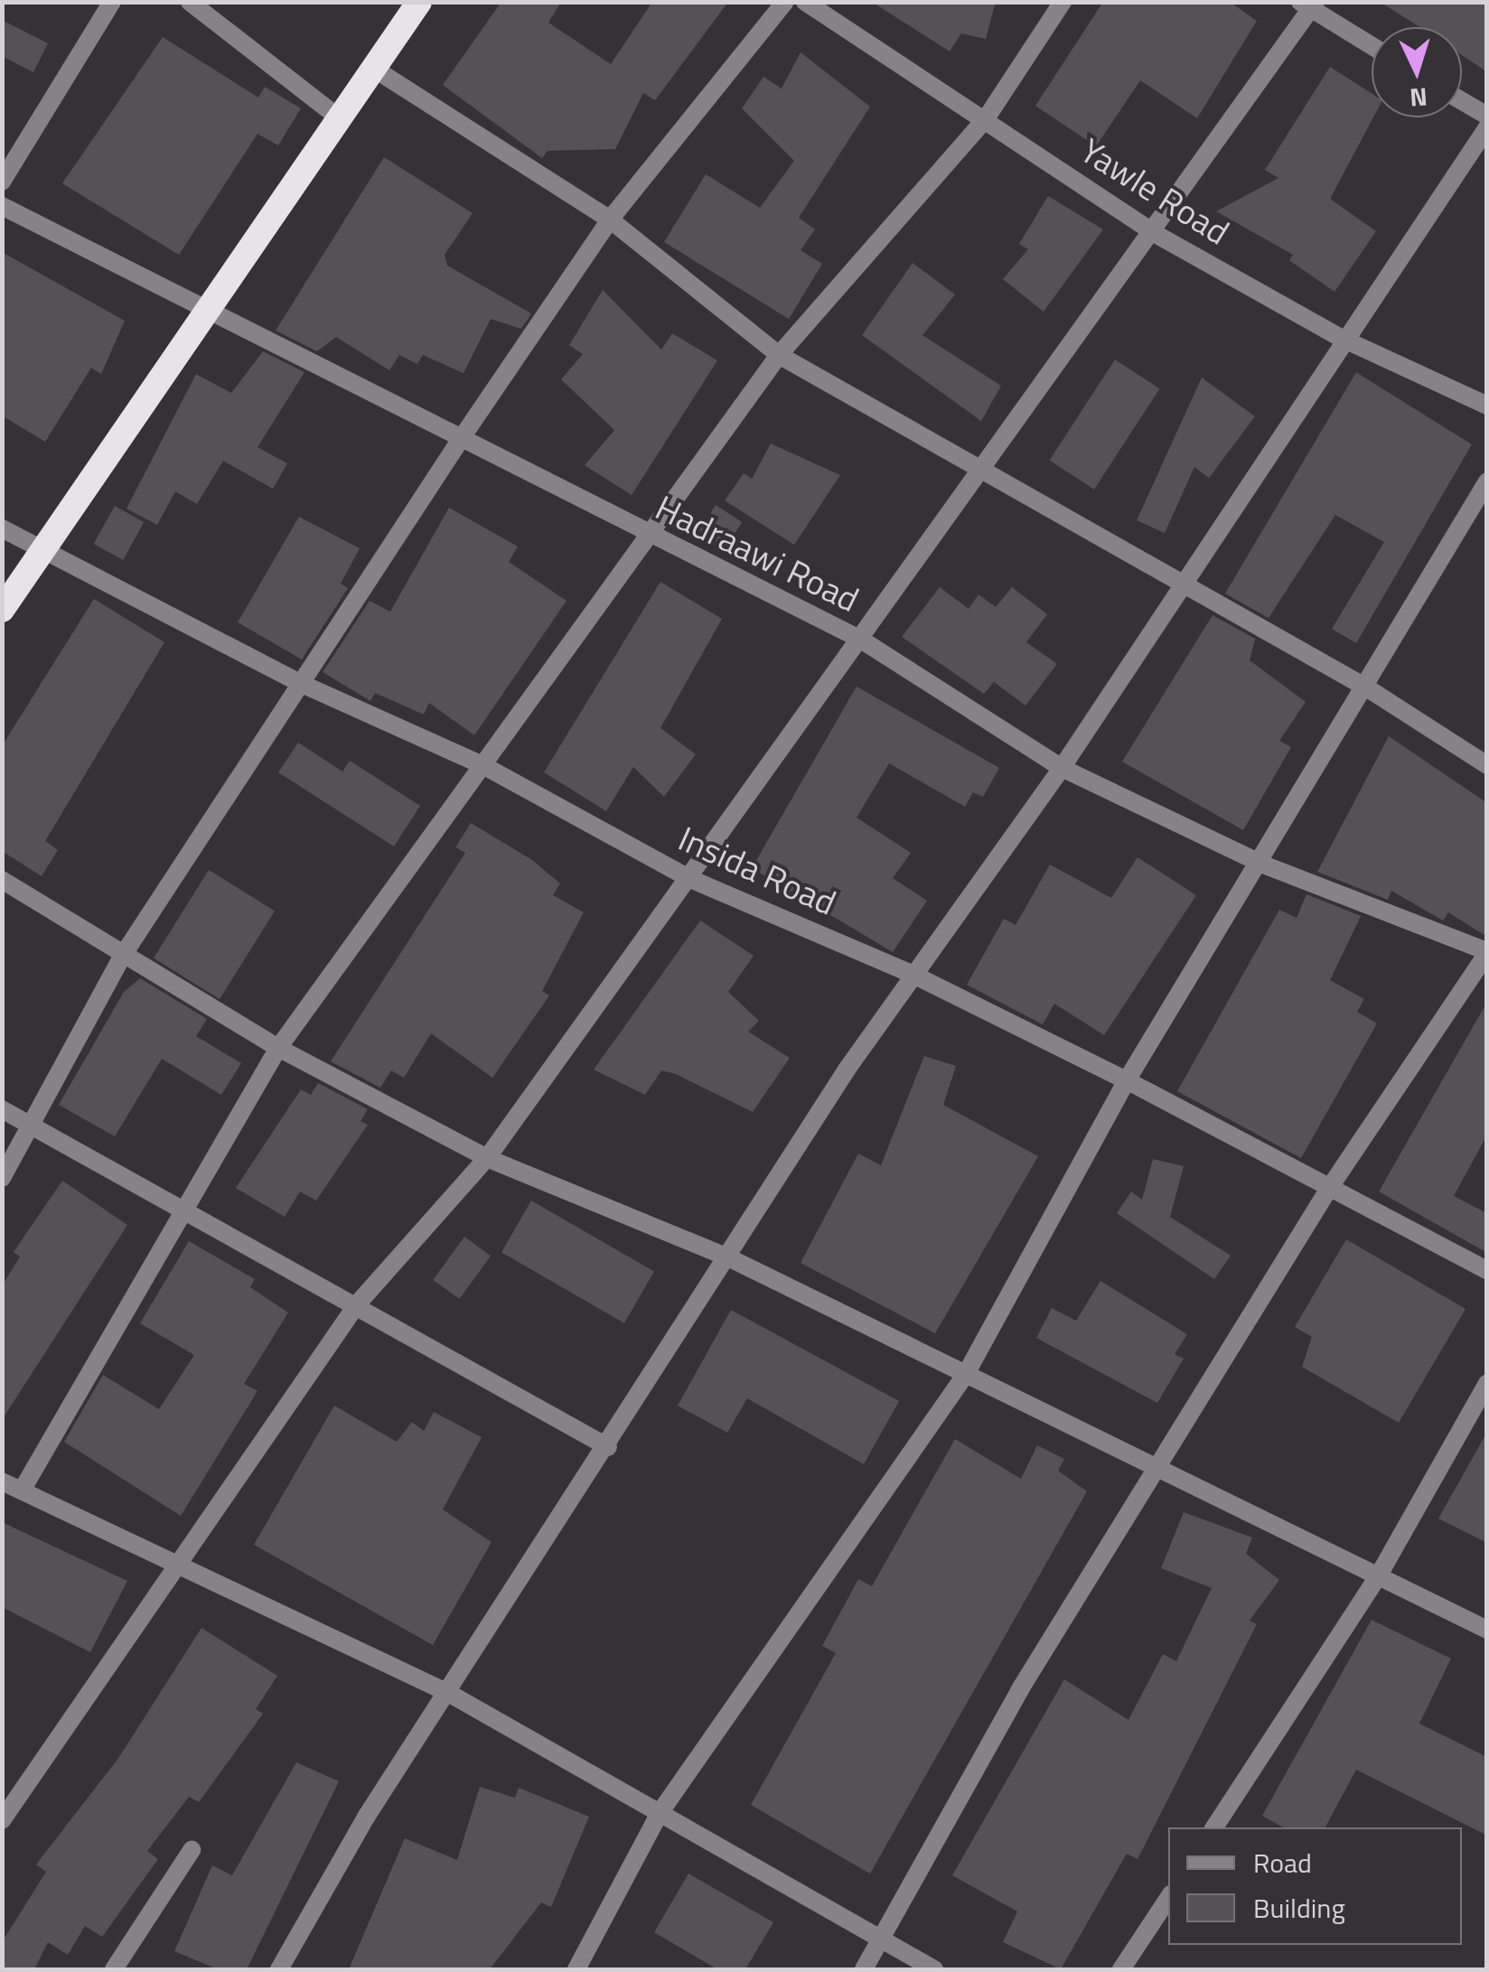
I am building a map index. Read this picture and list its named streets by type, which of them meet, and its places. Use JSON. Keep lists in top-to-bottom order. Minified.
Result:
{"streets":{"street":["Yawle Road","Hadraawi Road","Insida Road"]},"legend":["Road","Building"],"north":"bottom"}
